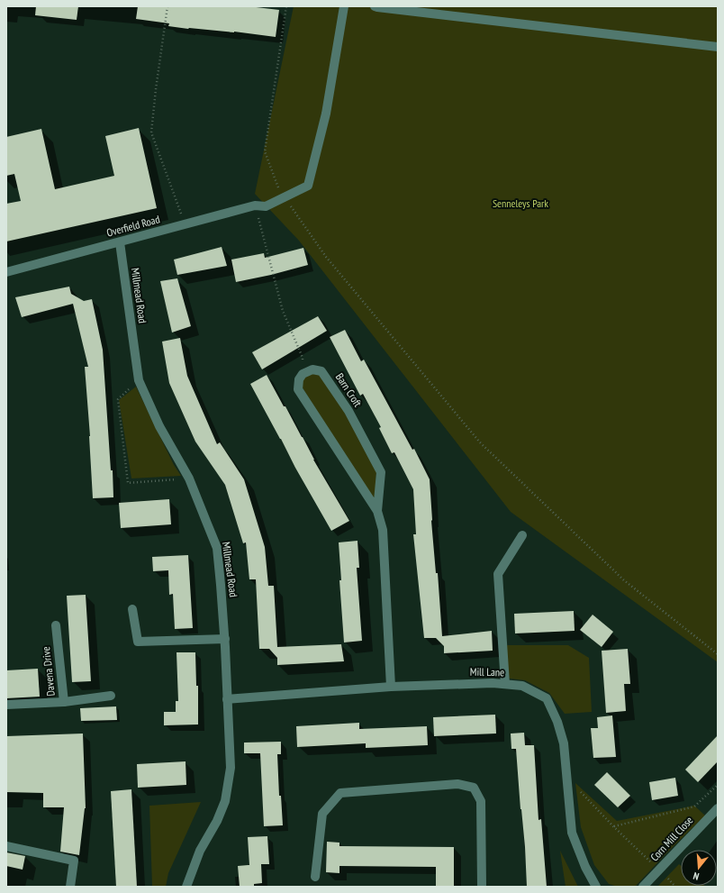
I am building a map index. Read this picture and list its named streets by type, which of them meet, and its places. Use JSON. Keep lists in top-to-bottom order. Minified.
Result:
{"streets":{"street":["Overfield Road","Millmead Road","Barn Croft","Davena Drive","Mill Lane","Corn Mill Close"]},"crossings":[["Overfield Road","Millmead Road"],["Millmead Road","Mill Lane"],["Barn Croft","Mill Lane"]],"parks":["Senneleys Park"],"north":"bottom"}
